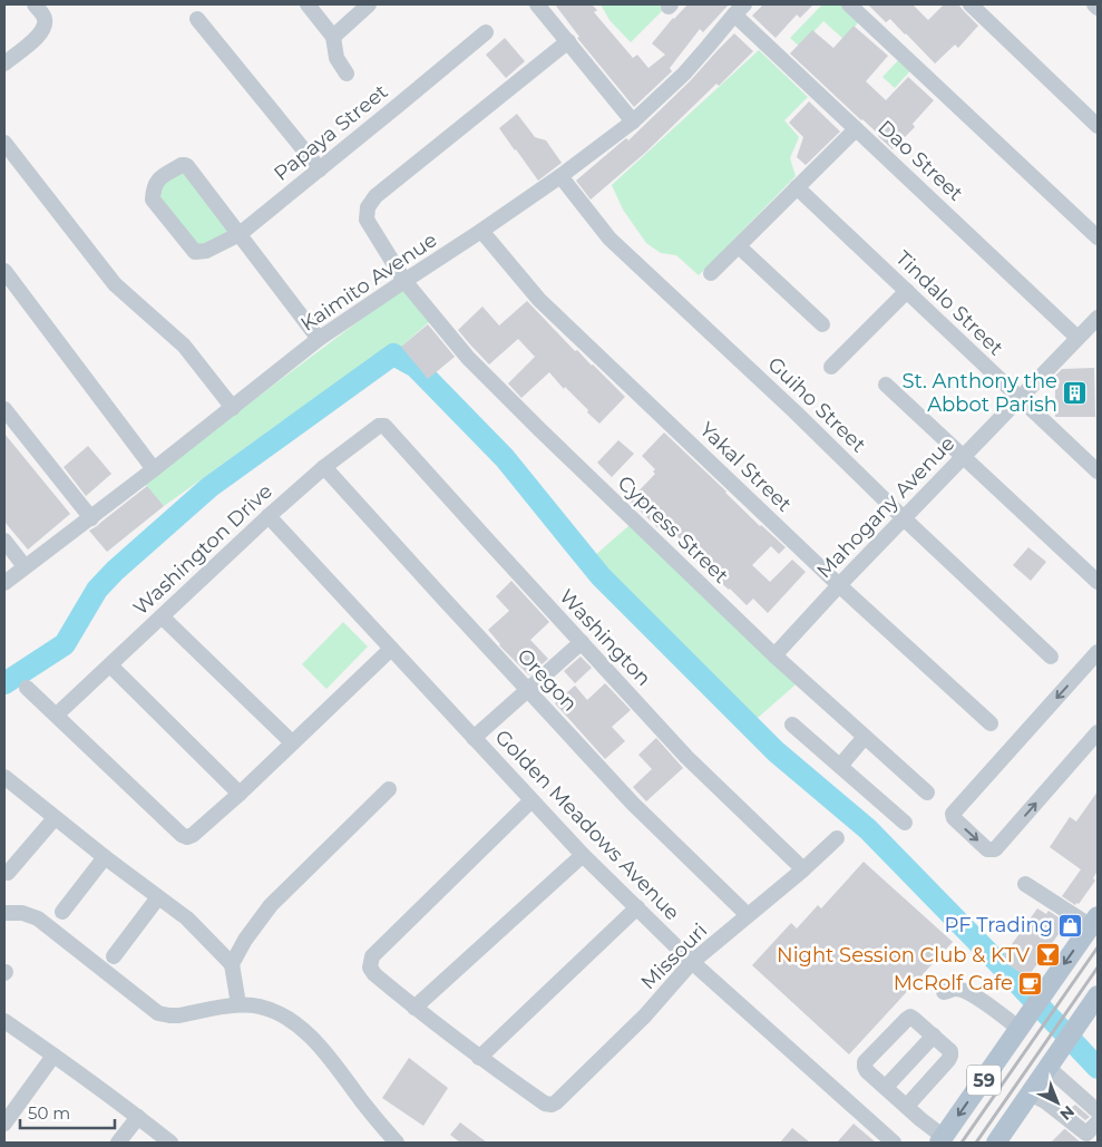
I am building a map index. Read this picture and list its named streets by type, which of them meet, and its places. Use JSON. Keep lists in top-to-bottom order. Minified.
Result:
{"streets":{"main road":["59"],"street":["Papaya Street","Dao Street","Kaimito Avenue","Tindalo Street","Guiho Street","Yakal Street","Mahogany Avenue","Cypress Street","Washington Drive","Washington","Oregon","Golden Meadows Avenue","Missouri"]},"crossings":[["Dao Street","Kaimito Avenue"],["Dao Street","Mahogany Avenue"],["Kaimito Avenue","Guiho Street"],["Kaimito Avenue","Yakal Street"],["Kaimito Avenue","Cypress Street"],["Tindalo Street","Mahogany Avenue"],["Guiho Street","Mahogany Avenue"],["Yakal Street","Mahogany Avenue"],["Mahogany Avenue","Cypress Street"],["Washington Drive","Washington"],["Washington Drive","Oregon"],["Washington Drive","Golden Meadows Avenue"],["Washington","Missouri"],["Oregon","Missouri"],["Golden Meadows Avenue","Missouri"]],"places":{"building":["St. Anthony the Abbot Parish"],"shop":["PF Trading"],"bar":["Night Session Club & KTV"],"cafe":["McRolf Cafe"]},"scale_bar":"50 m","north":"bottom right"}
